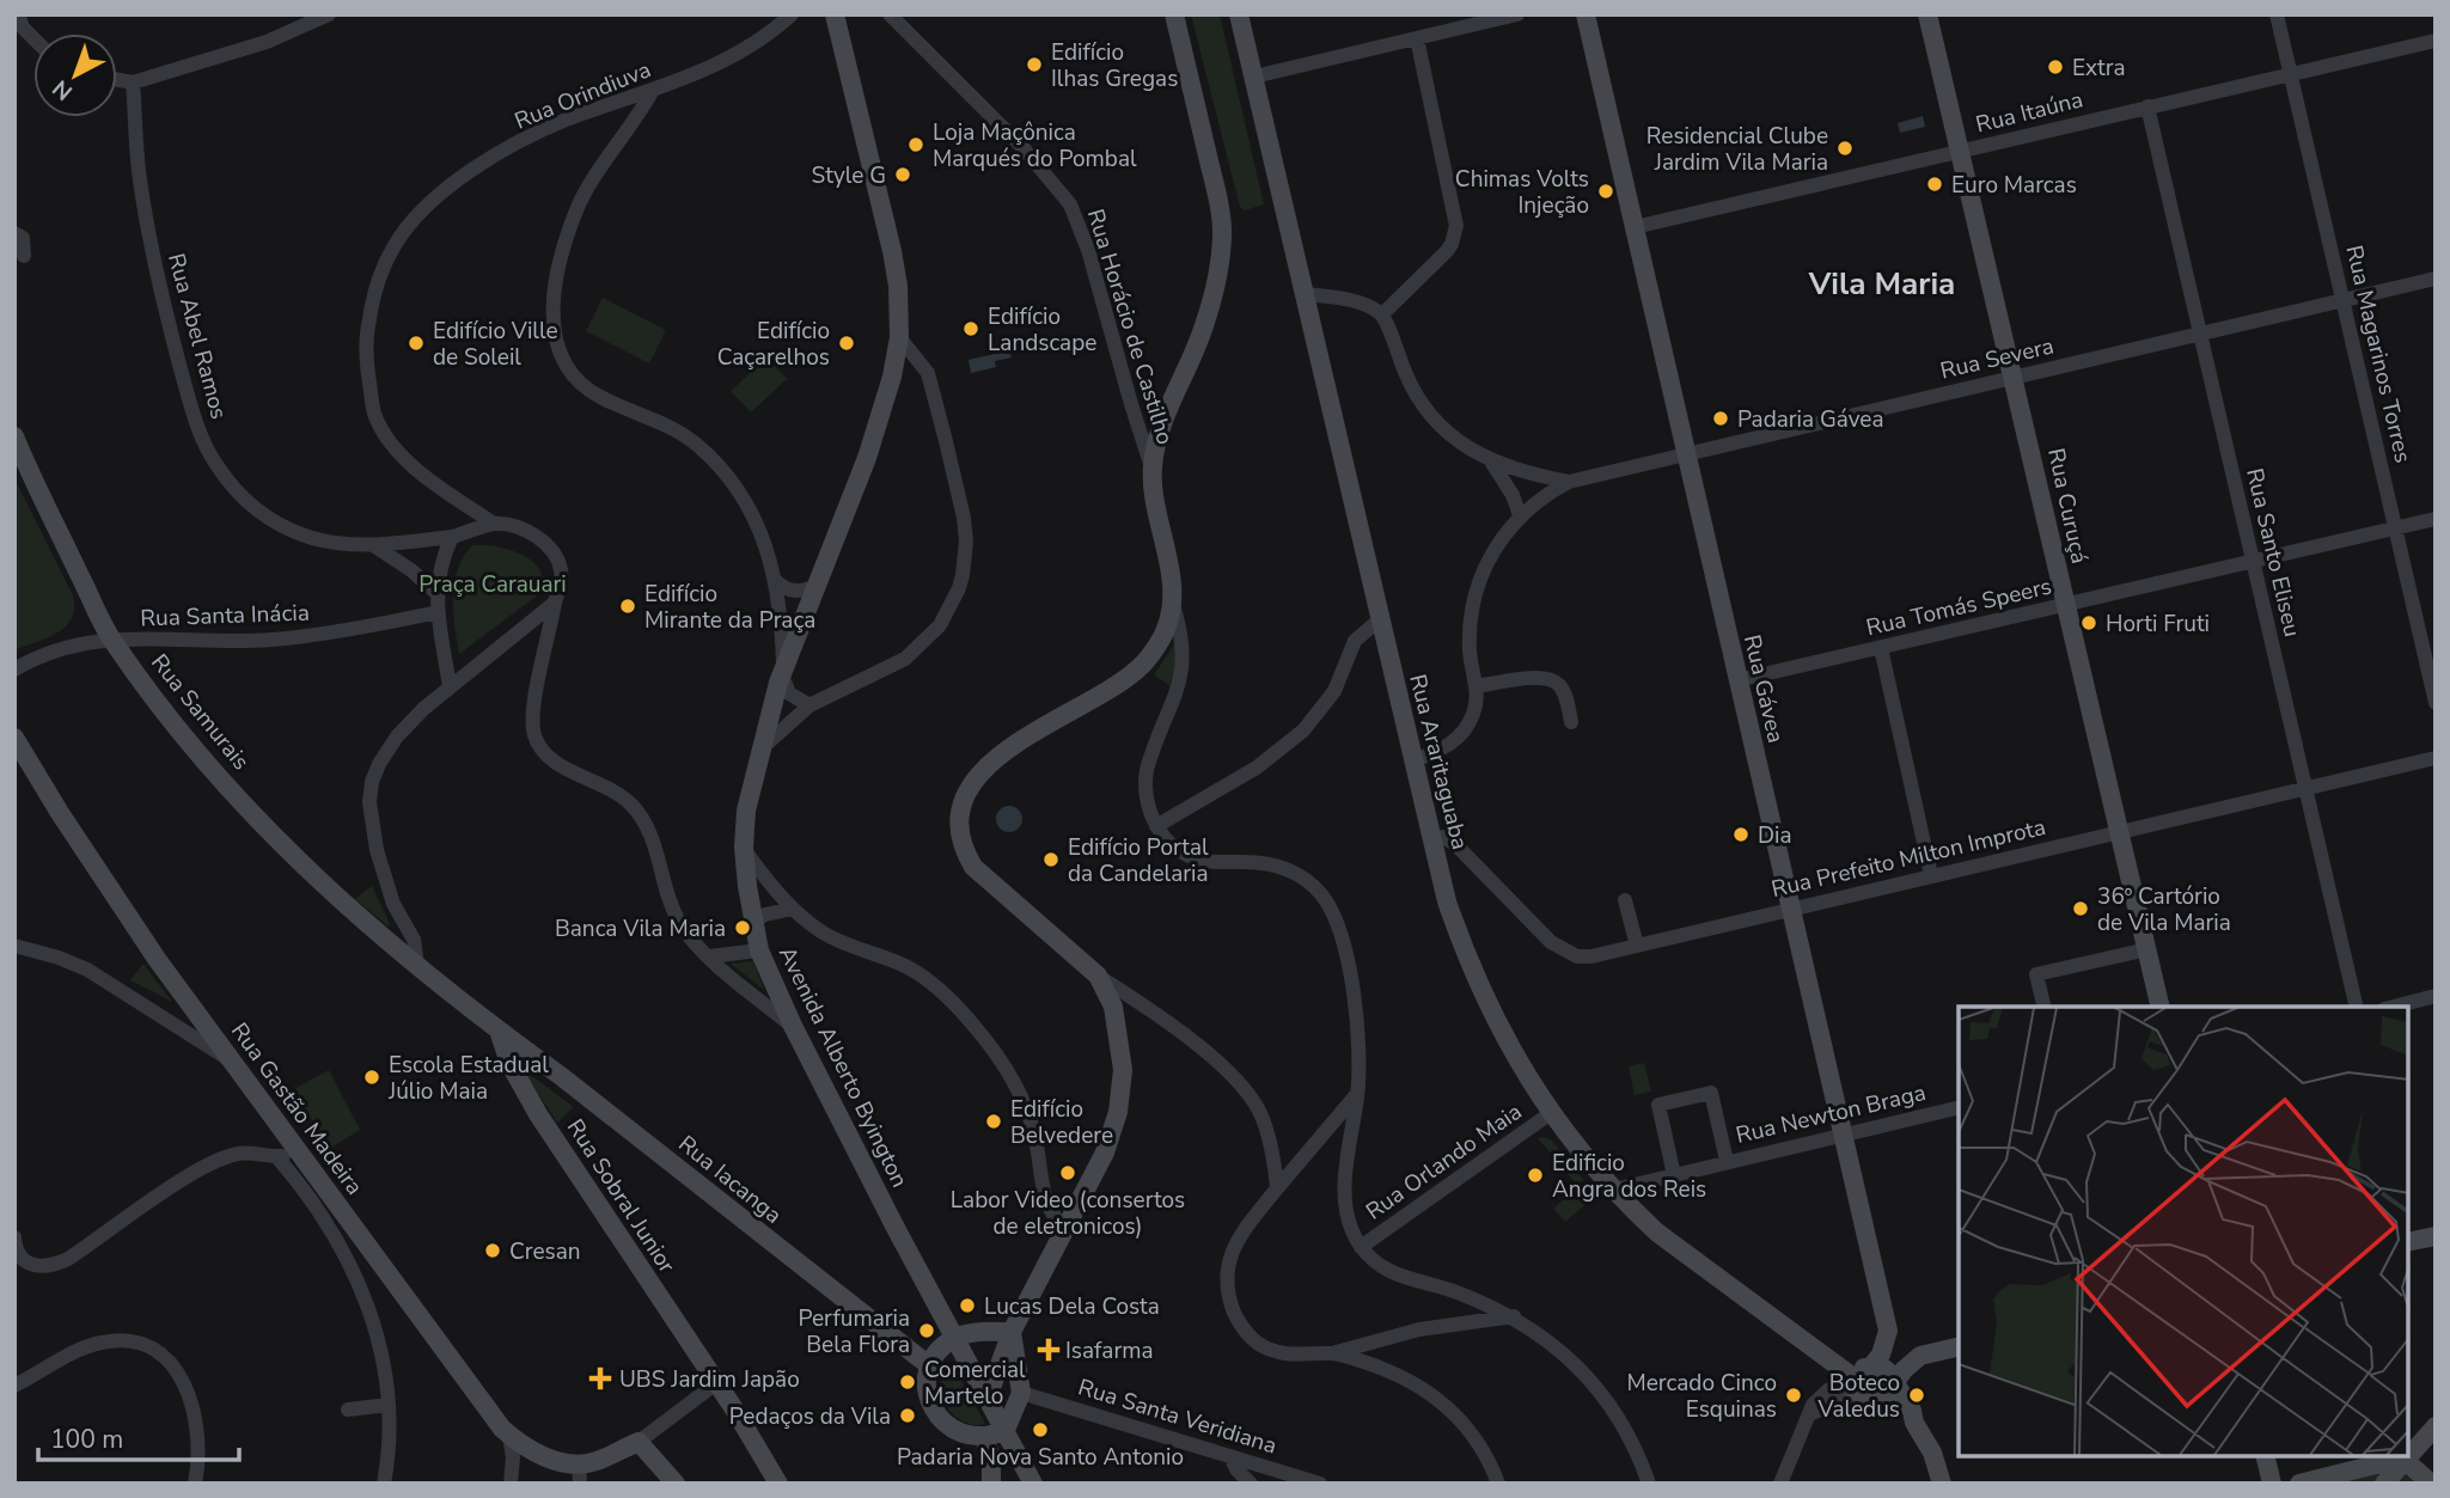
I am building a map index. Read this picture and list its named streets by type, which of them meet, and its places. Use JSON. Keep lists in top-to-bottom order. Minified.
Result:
{"streets":{"street":["Rua Orindiuva","Rua Itaúna","Rua Horácio de Castilho","Rua Abel Ramos","Rua Magarinos Torres","Rua Severa","Rua Curuçá","Rua Santo Eliseu","Rua Tomás Speers","Rua Santa Inácia","Rua Gávea","Rua Samurais","Rua Araritaguaba","Rua Prefeito Milton Improta","Avenida Alberto Byington","Rua Gastão Madeira","Rua Newton Braga","Rua Orlando Maia","Rua Iacanga","Rua Sobral Junior","Rua Santa Veridiana"]},"crossings":[["Rua Itaúna","Rua Magarinos Torres"],["Rua Itaúna","Rua Curuçá"],["Rua Itaúna","Rua Santo Eliseu"],["Rua Itaúna","Rua Gávea"],["Rua Magarinos Torres","Rua Severa"],["Rua Magarinos Torres","Rua Tomás Speers"],["Rua Severa","Rua Curuçá"],["Rua Severa","Rua Santo Eliseu"],["Rua Severa","Rua Gávea"],["Rua Curuçá","Rua Tomás Speers"],["Rua Curuçá","Rua Prefeito Milton Improta"],["Rua Santo Eliseu","Rua Tomás Speers"],["Rua Santo Eliseu","Rua Prefeito Milton Improta"],["Rua Tomás Speers","Rua Gávea"],["Rua Santa Inácia","Rua Samurais"],["Rua Gávea","Rua Prefeito Milton Improta"],["Rua Gávea","Rua Newton Braga"],["Rua Araritaguaba","Rua Prefeito Milton Improta"],["Rua Araritaguaba","Rua Newton Braga"],["Rua Araritaguaba","Rua Orlando Maia"],["Rua Iacanga","Rua Sobral Junior"]],"districts":["Vila Maria"],"parks":["Praça Carauari"],"places":{"other":["Edifício Ilhas Gregas","Extra","Loja Maçônica Marqués do Pombal","Residencial Clube Jardim Vila Maria","Style G","Euro Marcas","Chimas Volts Injeção","Edifício Landscape","Edifício Ville de Soleil","Edifício Caçarelhos","Padaria Gávea","Edifício Mirante da Praça","Horti Fruti","Dia","Edifício Portal da Candelaria","36º Cartório de Vila Maria","Banca Vila Maria","Escola Estadual Júlio Maia","Edifício Belvedere","Labor Video (consertos de eletronicos)","Edificio Angra dos Reis","Cresan","Lucas Dela Costa","Perfumaria Bela Flora","Comercial Martelo","Mercado Cinco Esquinas","Boteco Valedus","Pedaços da Vila","Padaria Nova Santo Antonio"],"health":["Isafarma","UBS Jardim Japão"]},"scale_bar":"100 m","north":"bottom left"}
